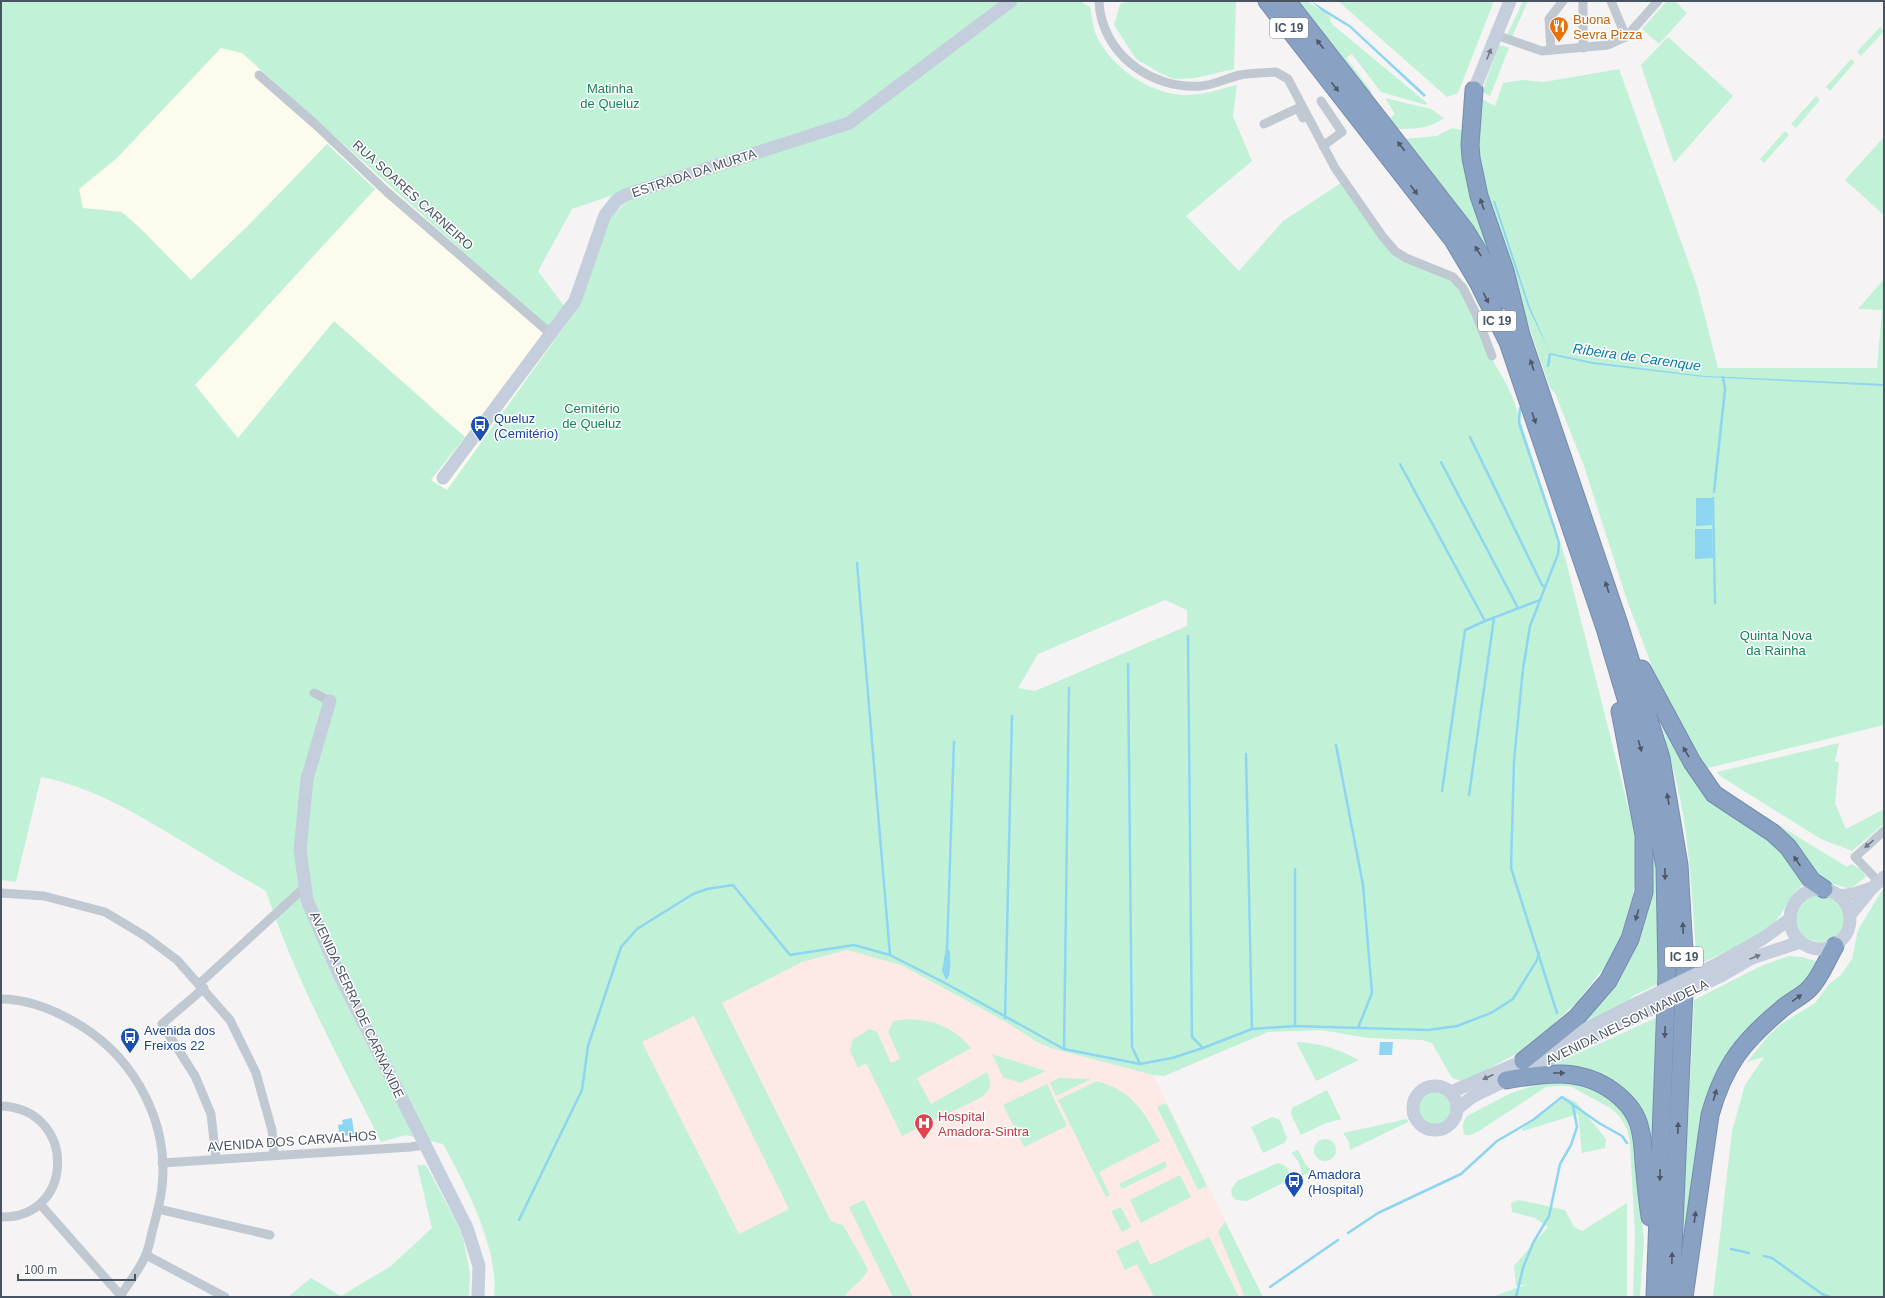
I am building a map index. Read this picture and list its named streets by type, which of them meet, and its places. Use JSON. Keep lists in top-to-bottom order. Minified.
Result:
{"streets":{"highway":["IC 19"],"street":["ESTRADA DA MURTA","RUA SOARES CARNEIRO","AVENIDA SERRA DE CARNAXIDE","AVENIDA NELSON MANDELA","AVENIDA DOS CARVALHOS"]},"crossings":[["ESTRADA DA MURTA","RUA SOARES CARNEIRO"],["AVENIDA SERRA DE CARNAXIDE","AVENIDA DOS CARVALHOS"]],"water":["Ribeira de Carenque"],"parks":["Matinha de Queluz","Cemitério de Queluz","Quinta Nova da Rainha"],"places":{"restaurant":["Buona Sevra Pizza"],"bus stop":["Queluz (Cemitério)","Avenida dos Freixos 22","Amadora (Hospital)"],"hospital":["Hospital Amadora-Sintra"]},"scale_bar":"100 m"}
